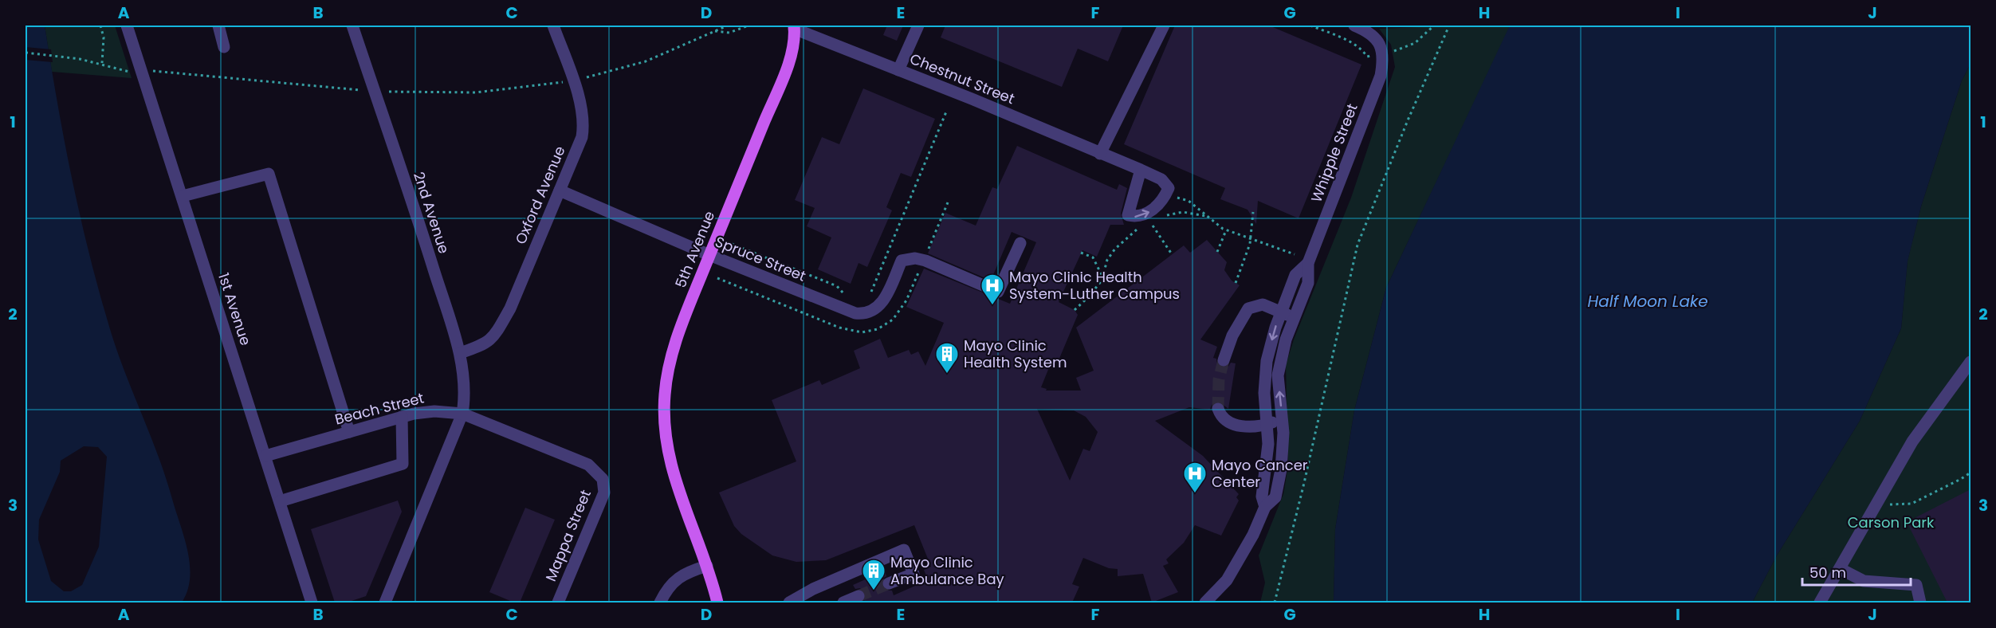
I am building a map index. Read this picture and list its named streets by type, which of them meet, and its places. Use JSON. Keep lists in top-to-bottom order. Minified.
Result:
{"streets":{"main road":["5th Avenue"],"street":["Chestnut Street","Whipple Street","Oxford Avenue","2nd Avenue","Spruce Street","1st Avenue","Beach Street","Mappa Street"]},"crossings":[["Chestnut Street","5th Avenue"],["Oxford Avenue","2nd Avenue"],["Oxford Avenue","Spruce Street"],["2nd Avenue","Beach Street"],["5th Avenue","Spruce Street"],["1st Avenue","Beach Street"],["Beach Street","Mappa Street"]],"water":["Half Moon Lake"],"parks":["Carson Park"],"places":{"hospital":["Mayo Clinic Health System-Luther Campus","Mayo Cancer Center"],"building":["Mayo Clinic Health System","Mayo Clinic Ambulance Bay"]},"scale_bar":"50 m","grid":{"columns":["A","B","C","D","E","F","G","H","I","J"],"rows":["1","2","3"]}}
